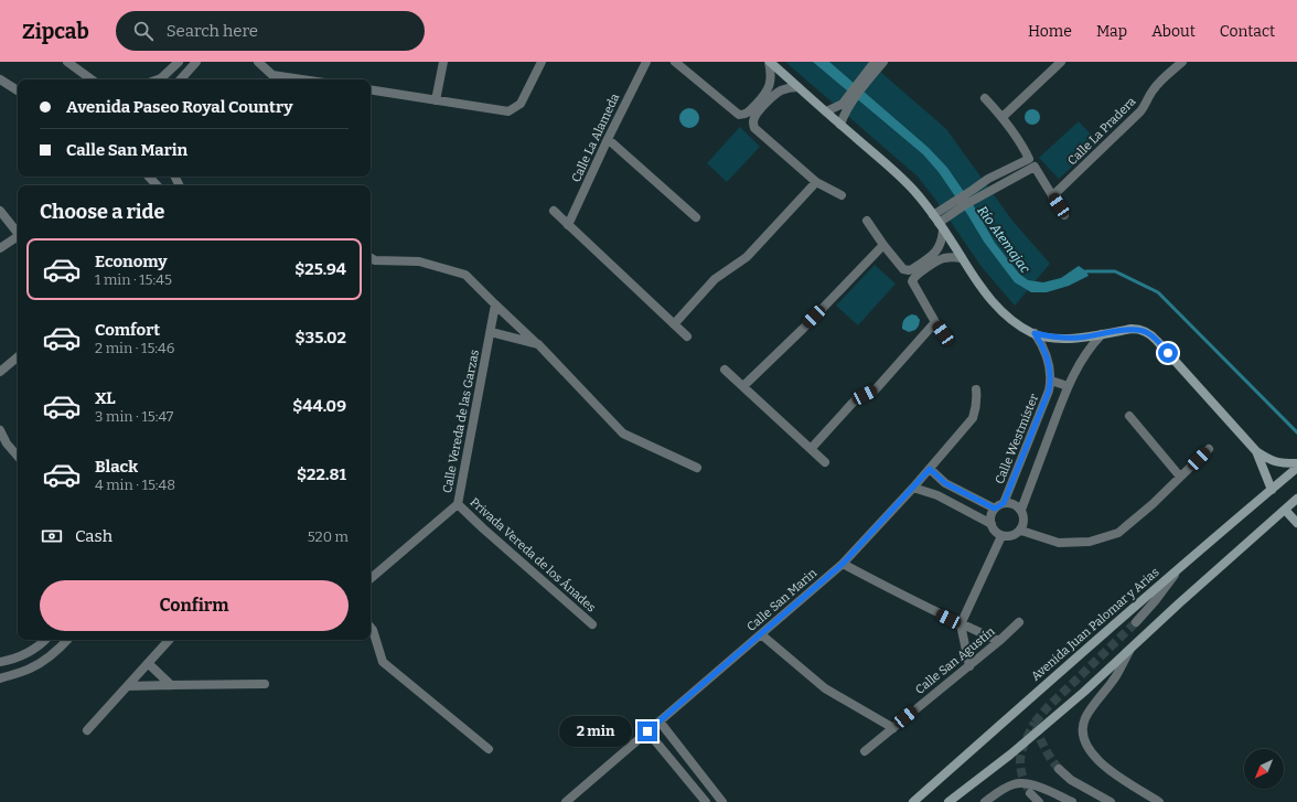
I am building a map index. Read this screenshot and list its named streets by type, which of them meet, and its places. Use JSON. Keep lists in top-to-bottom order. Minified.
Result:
{"streets":{"main road":["Avenida Juan Palomar y Arias"],"street":["Calle La Pradera","Calle La Alameda","Calle Vereda de las Garzas","Calle Westmister","Privada Vereda de los Ánades","Calle San Marin","Calle San Agustín"]},"crossings":[["Calle Vereda de las Garzas","Privada Vereda de los Ánades"]],"water":["Río Atemajac"],"north":"bottom left","page":{"header":"Zipcab","search":"Search here","nav":["Home","Map","About","Contact"],"banner":["Avenida Paseo Royal Country","Calle San Marin"],"heading":"Choose a ride","list":[{"name":"Economy","note":"1 min · 15:45","value":"$25.94"},{"name":"Comfort","note":"2 min · 15:46","value":"$35.02"},{"name":"XL","note":"3 min · 15:47","value":"$44.09"},{"name":"Black","note":"4 min · 15:48","value":"$22.81"}],"pay":["Cash","520 m"],"buttons":"Confirm","bubble":"2 min"}}
